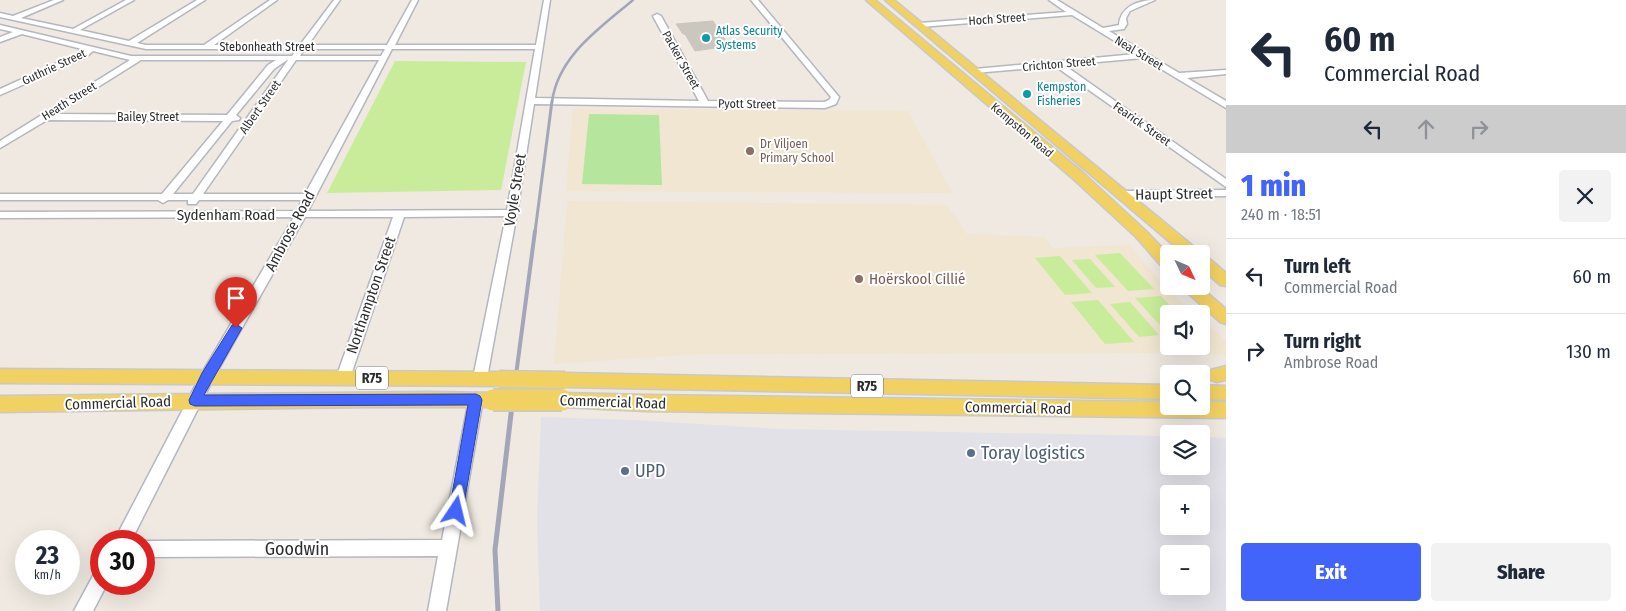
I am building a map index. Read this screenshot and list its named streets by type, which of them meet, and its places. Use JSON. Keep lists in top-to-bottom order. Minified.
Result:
{"streets":{"main road":["Kempston Road","R75","Commercial Road"],"street":["Hoch Street","Stebonheath Street","Neal Street","Packer Street","Crichton Street","Guthrie Street","Heath Street","Pyott Street","Albert Street","Bailey Street","Fearick Street","Voyle Street","Haupt Street","Sydenham Road","Ambrose Road","Northampton Street","Goodwin"]},"crossings":[["Hoch Street","Neal Street"],["Hoch Street","Kempston Road"],["Stebonheath Street","Guthrie Street"],["Stebonheath Street","Heath Street"],["Stebonheath Street","Albert Street"],["Stebonheath Street","Voyle Street"],["Stebonheath Street","Ambrose Road"],["Neal Street","Crichton Street"],["Packer Street","Pyott Street"],["Crichton Street","Fearick Street"],["Crichton Street","Kempston Road"],["Heath Street","Bailey Street"],["Pyott Street","Voyle Street"],["Albert Street","Bailey Street"],["Albert Street","Sydenham Road"],["Kempston Road","Haupt Street"],["Voyle Street","Sydenham Road"],["Voyle Street","Commercial Road"],["Sydenham Road","Ambrose Road"],["Sydenham Road","Northampton Street"],["Ambrose Road","Commercial Road"],["Northampton Street","Commercial Road"]],"places":["Atlas Security Systems","Kempston Fisheries","Dr Viljoen Primary School","Hoërskool Cillié","Toray logistics","UPD"],"north":"bottom right","page":{"turn":["60 m","Commercial Road"],"heading":["1 min","240 m · 18:51"],"list":[{"name":"Turn left","note":"Commercial Road","value":"60 m"},{"name":"Turn right","note":"Ambrose Road","value":"130 m"}],"map_buttons":["+","−"],"speed":"23 km/h","limit":"30","buttons":["Exit","Share"]}}
